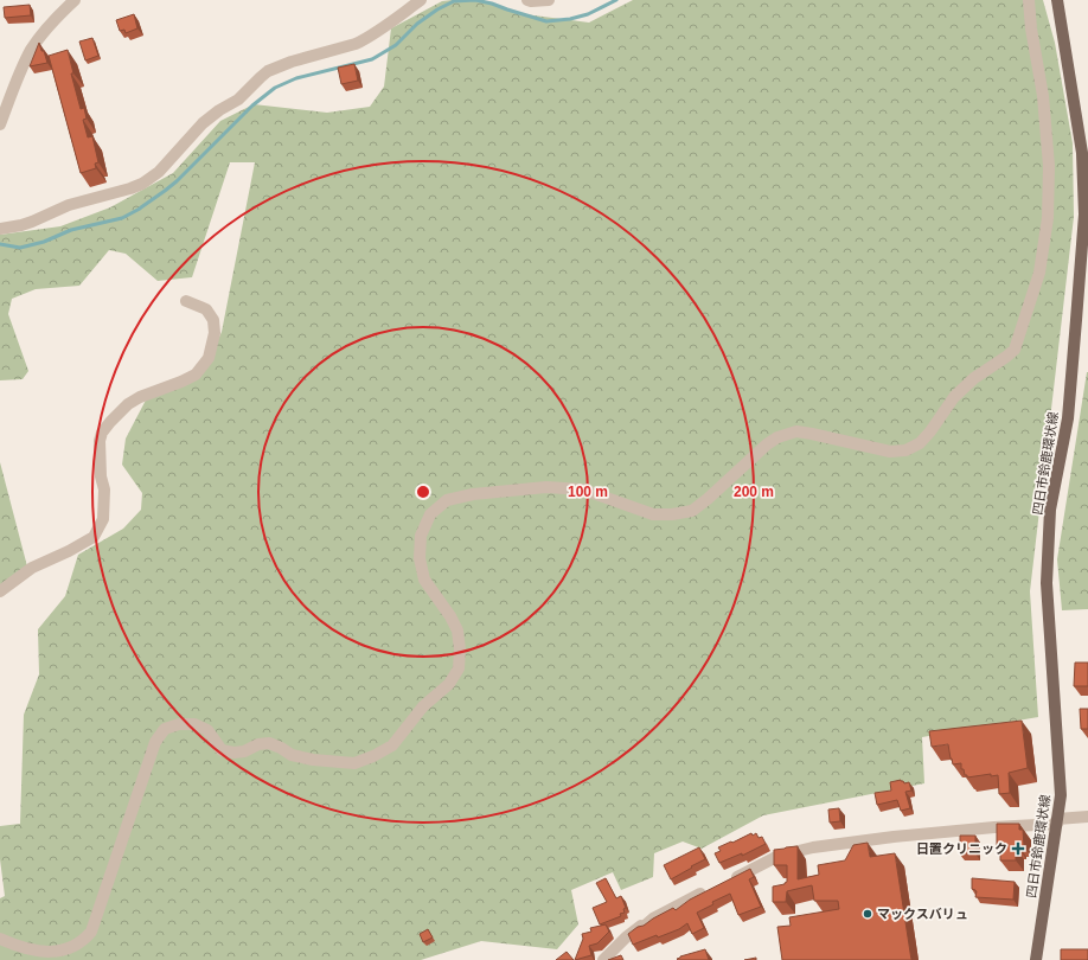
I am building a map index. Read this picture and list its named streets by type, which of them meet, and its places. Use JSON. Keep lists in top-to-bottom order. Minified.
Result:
{"streets":{"main road":["四日市鈴鹿環状線"]},"places":{"health":["日置クリニック"],"other":["マックスバリュ"]},"rings":["100 m","200 m"]}
